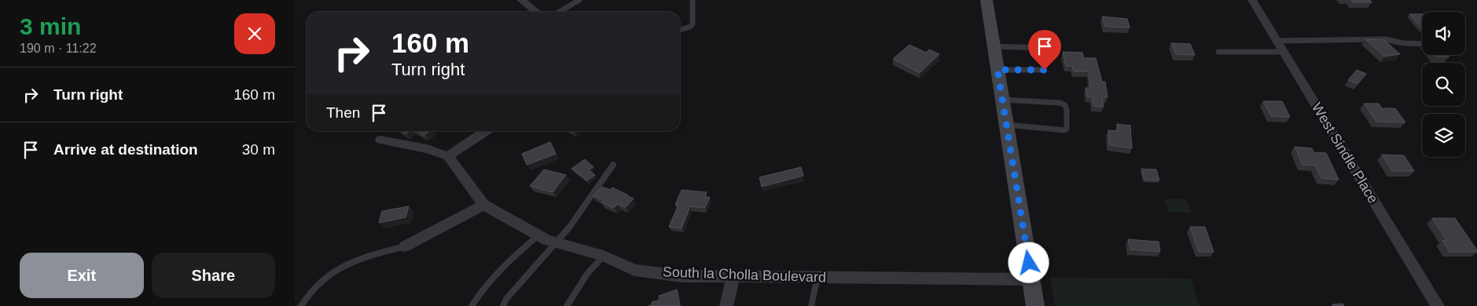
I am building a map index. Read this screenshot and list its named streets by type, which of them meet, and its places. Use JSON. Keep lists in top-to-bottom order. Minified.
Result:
{"streets":{"street":["West Sindle Place","South la Cholla Boulevard"]},"page":{"heading":["3 min","190 m · 11:22"],"turn":["160 m","Turn right"],"list":[{"name":"Turn right","value":"160 m"},{"name":"Arrive at destination","value":"30 m"}],"then":"Then","buttons":["Exit","Share"]}}
